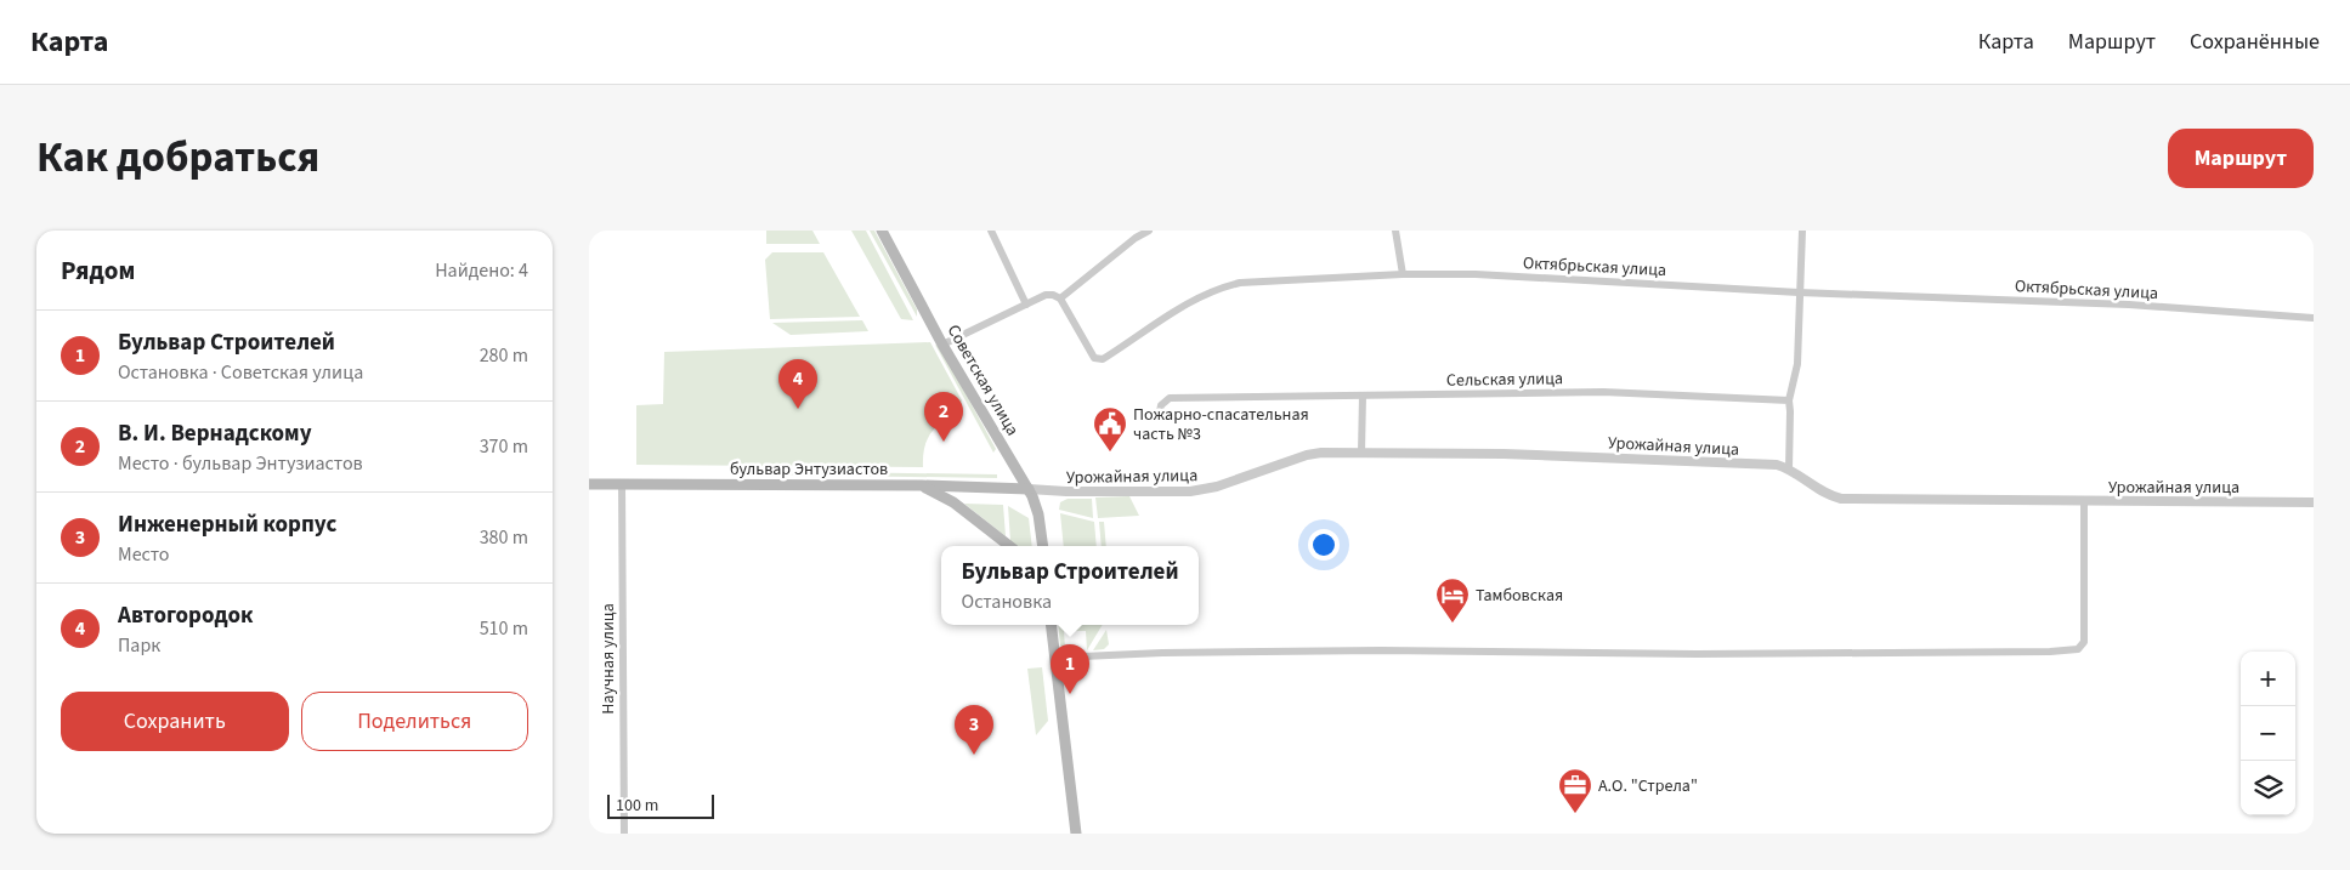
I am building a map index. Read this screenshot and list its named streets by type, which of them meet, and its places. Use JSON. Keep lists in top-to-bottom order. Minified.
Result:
{"streets":{"main road":["Советская улица","бульвар Энтузиастов"],"street":["Октябрьская улица","Сельская улица","Урожайная улица","Научная улица"]},"crossings":[["Советская улица","Урожайная улица"],["Советская улица","бульвар Энтузиастов"],["Урожайная улица","бульвар Энтузиастов"],["бульвар Энтузиастов","Научная улица"]],"places":{"public building":["Пожарно-спасательная часть №3"],"hotel":["Тамбовская"],"office":["А.О. \"Стрела\""]},"scale_bar":"100 m","page":{"header":"Карта","nav":["Карта","Маршрут","Сохранённые"],"title":"Как добраться","buttons":["Маршрут",["Сохранить","Поделиться"]],"heading":["Рядом","Найдено: 4"],"list":[{"mark":"1","name":"Бульвар Строителей","note":"Остановка · Советская улица","value":"280 m"},{"mark":"2","name":"В. И. Вернадскому","note":"Место · бульвар Энтузиастов","value":"370 m"},{"mark":"3","name":"Инженерный корпус","note":"Место","value":"380 m"},{"mark":"4","name":"Автогородок","note":"Парк","value":"510 m"}],"pins":["4","2","1","3"],"popup":["Бульвар Строителей","Остановка"],"map_buttons":["+","−"],"scale":"100 m"}}
